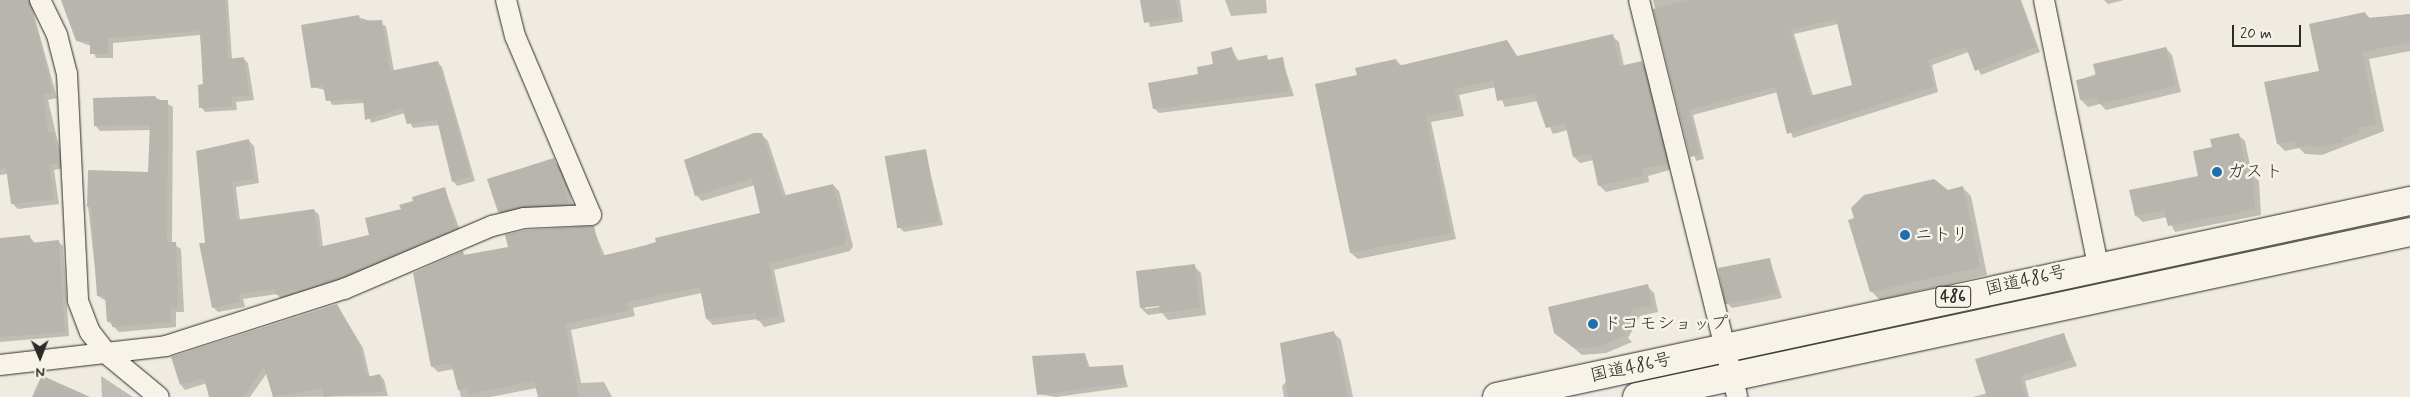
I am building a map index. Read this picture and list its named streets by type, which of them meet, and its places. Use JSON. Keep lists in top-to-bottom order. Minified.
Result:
{"streets":{"highway":["国道486号","486"]},"places":["ガスト","ニトリ","ドコモショップ"],"scale_bar":"20 m","north":"bottom"}
